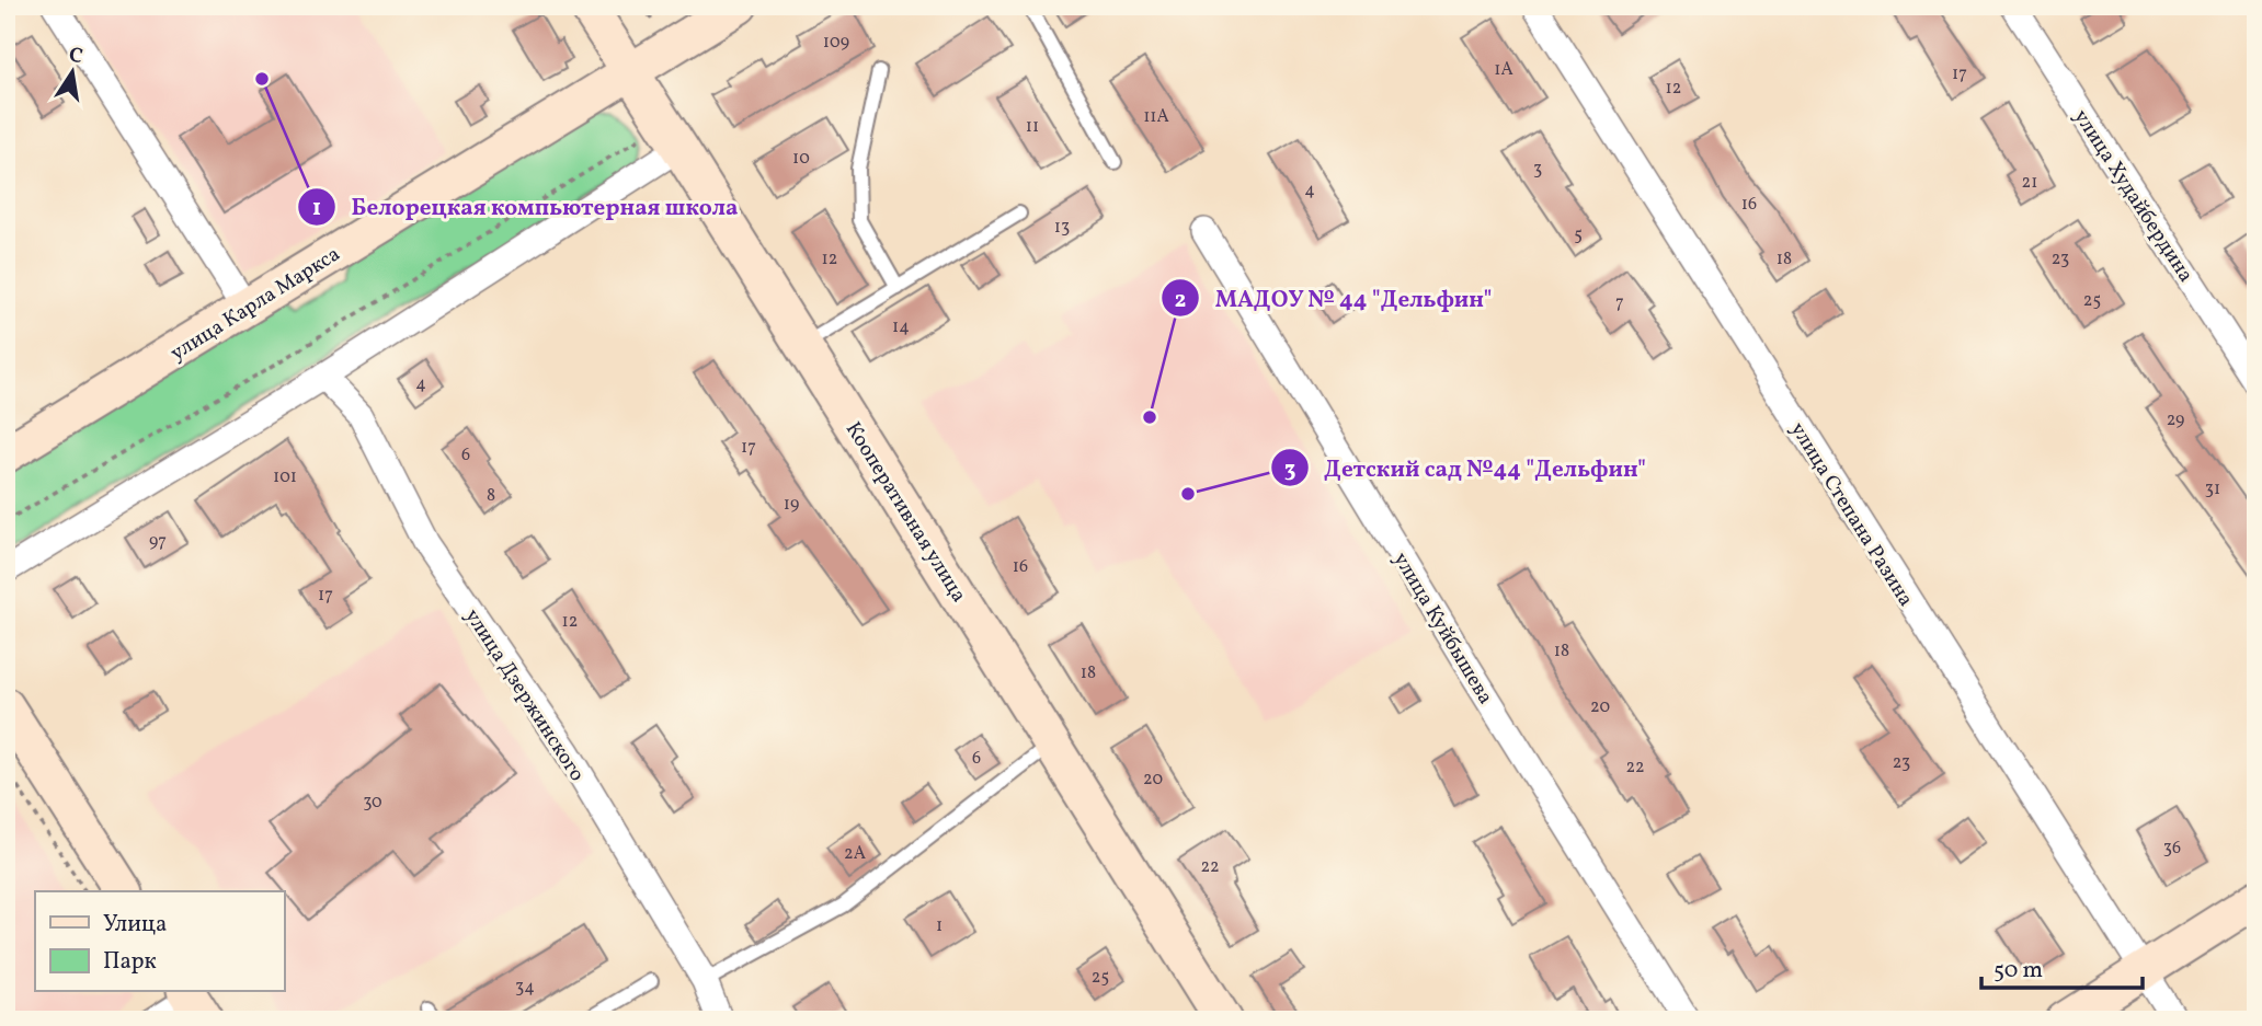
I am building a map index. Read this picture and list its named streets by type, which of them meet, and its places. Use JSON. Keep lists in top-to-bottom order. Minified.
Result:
{"streets":{"street":["улица Худайбердина","улица Карла Маркса","Кооперативная улица","улица Степана Разина","улица Куйбышева","улица Дзержинского"]},"crossings":[["улица Карла Маркса","Кооперативная улица"]],"places":["Белорецкая компьютерная школа","МАДОУ № 44 \"Дельфин\"","Детский сад №44 \"Дельфин\""],"house_numbers":["109","1А","17","12","11А","11","10","3","21","4","16","13","5","12","18","23","25","7","14","4","29","17","6","101","31","8","19","97","16","17","12","18","18","20","6","23","22","20","30","36","2А","22","1","25","34"],"legend":["Улица","Парк"],"scale_bar":"50 m","north":"top"}
